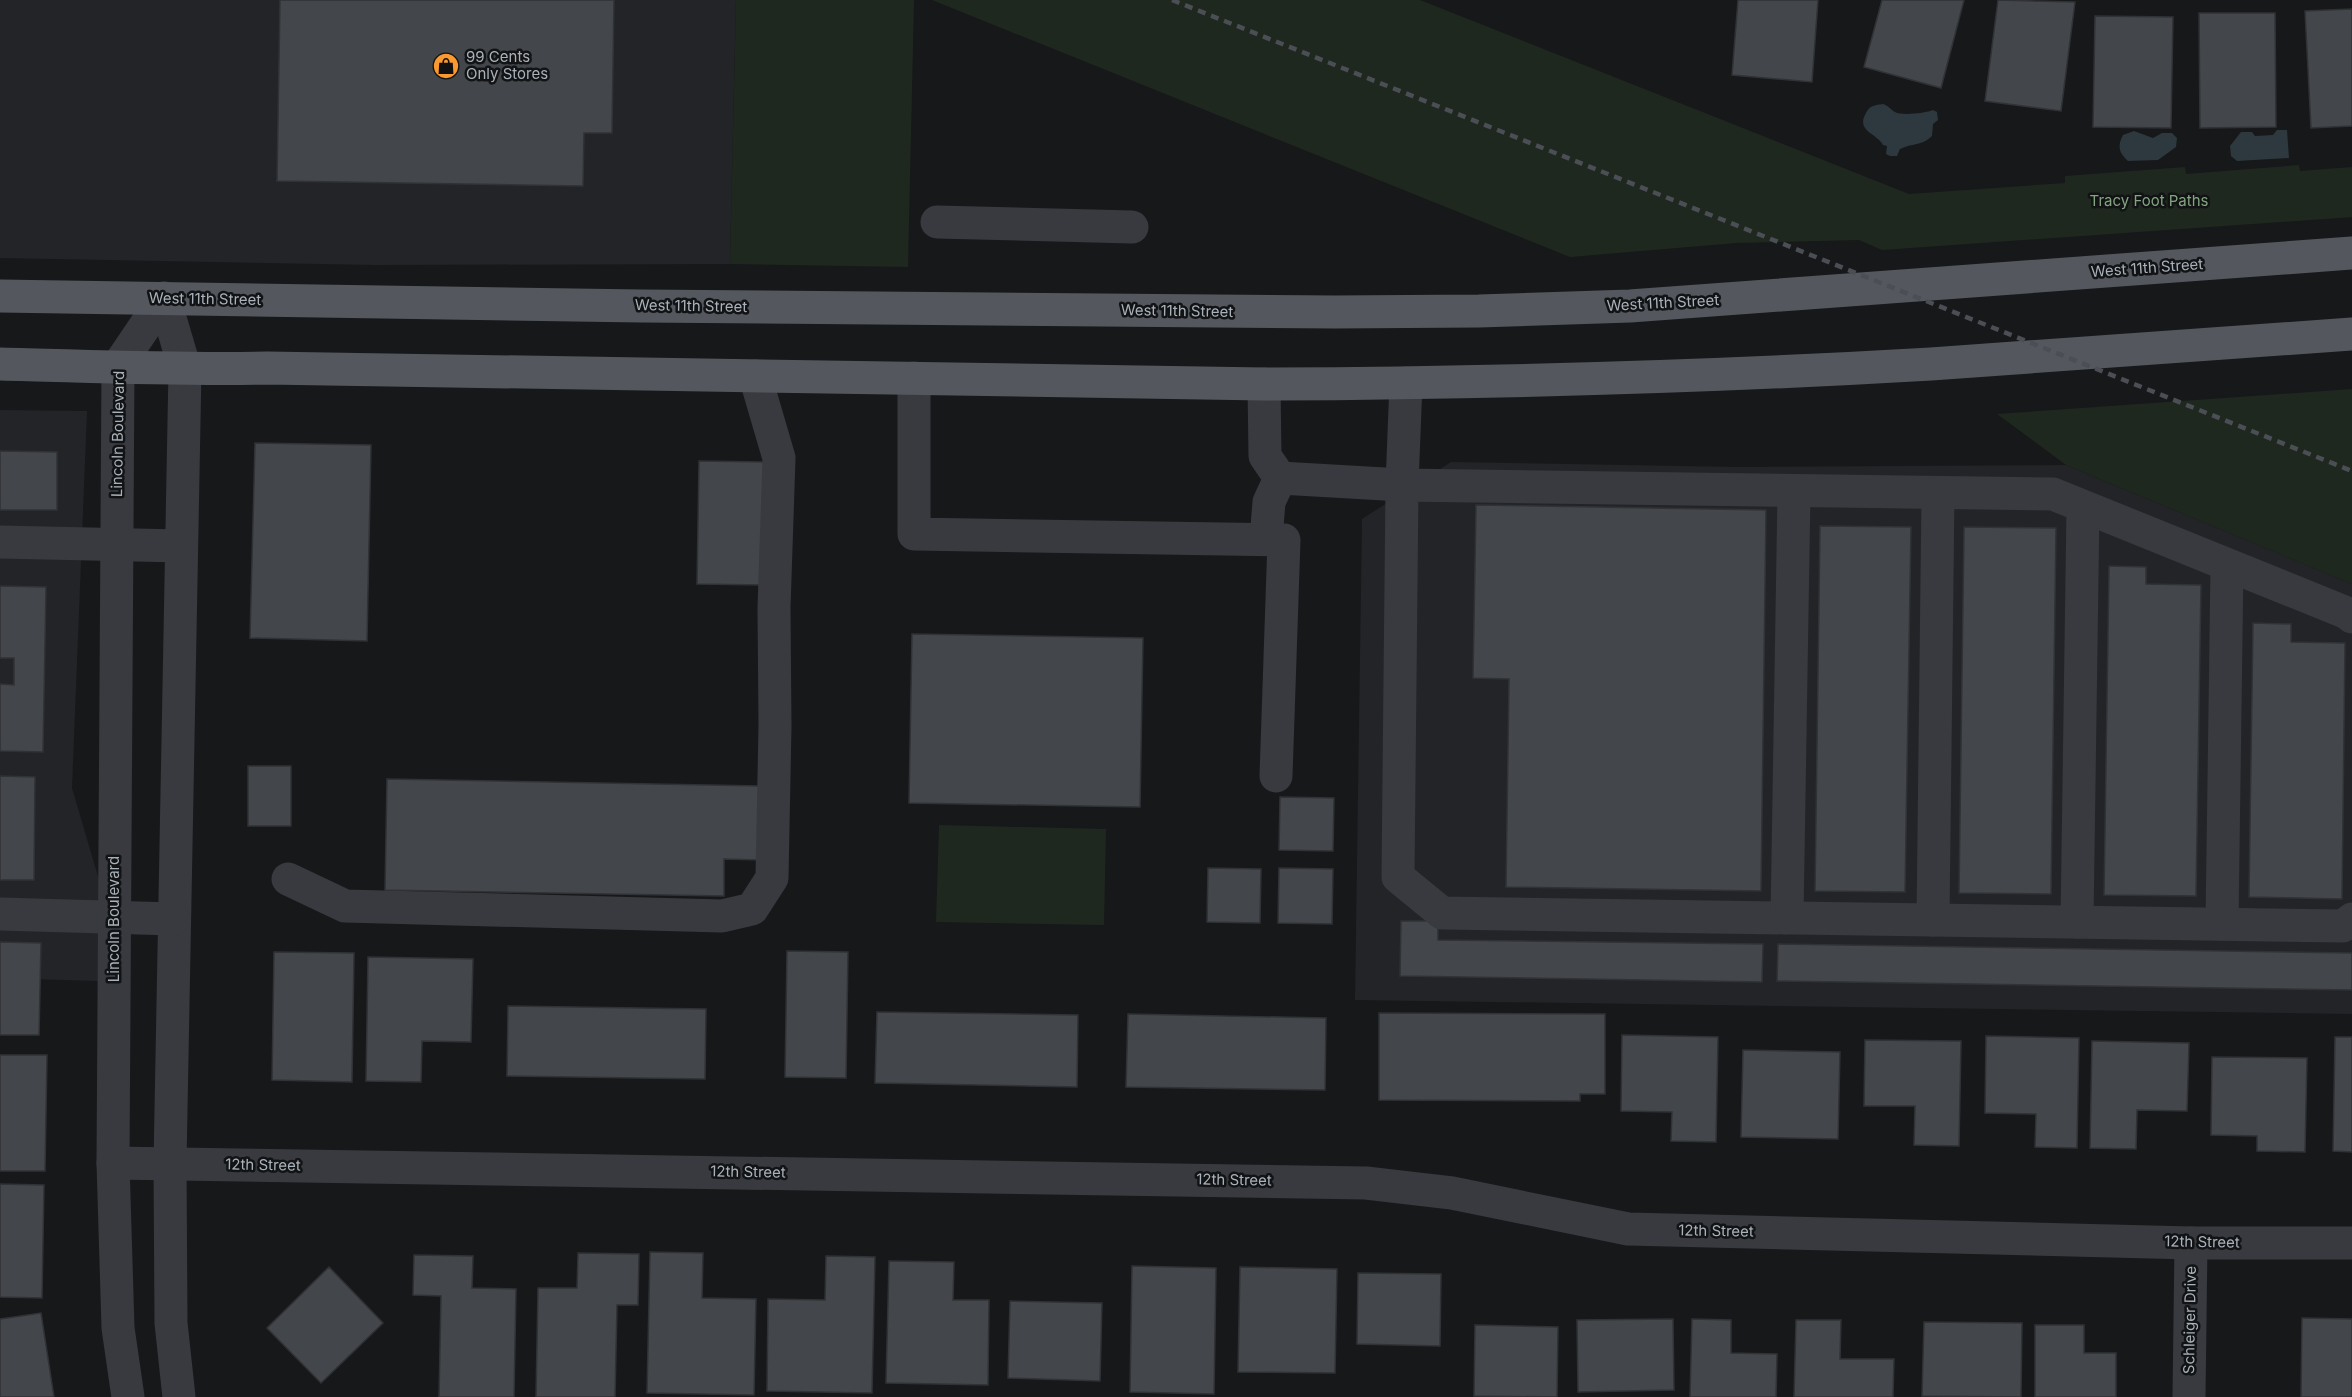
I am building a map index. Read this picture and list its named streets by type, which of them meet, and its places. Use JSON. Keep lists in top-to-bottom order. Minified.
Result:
{"streets":{"main road":["West 11th Street"],"street":["Lincoln Boulevard","12th Street","Schleiger Drive"]},"crossings":[["West 11th Street","Lincoln Boulevard"],["Lincoln Boulevard","12th Street"],["12th Street","Schleiger Drive"]],"parks":["Tracy Foot Paths"],"places":{"shop":["99 Cents Only Stores"]}}
